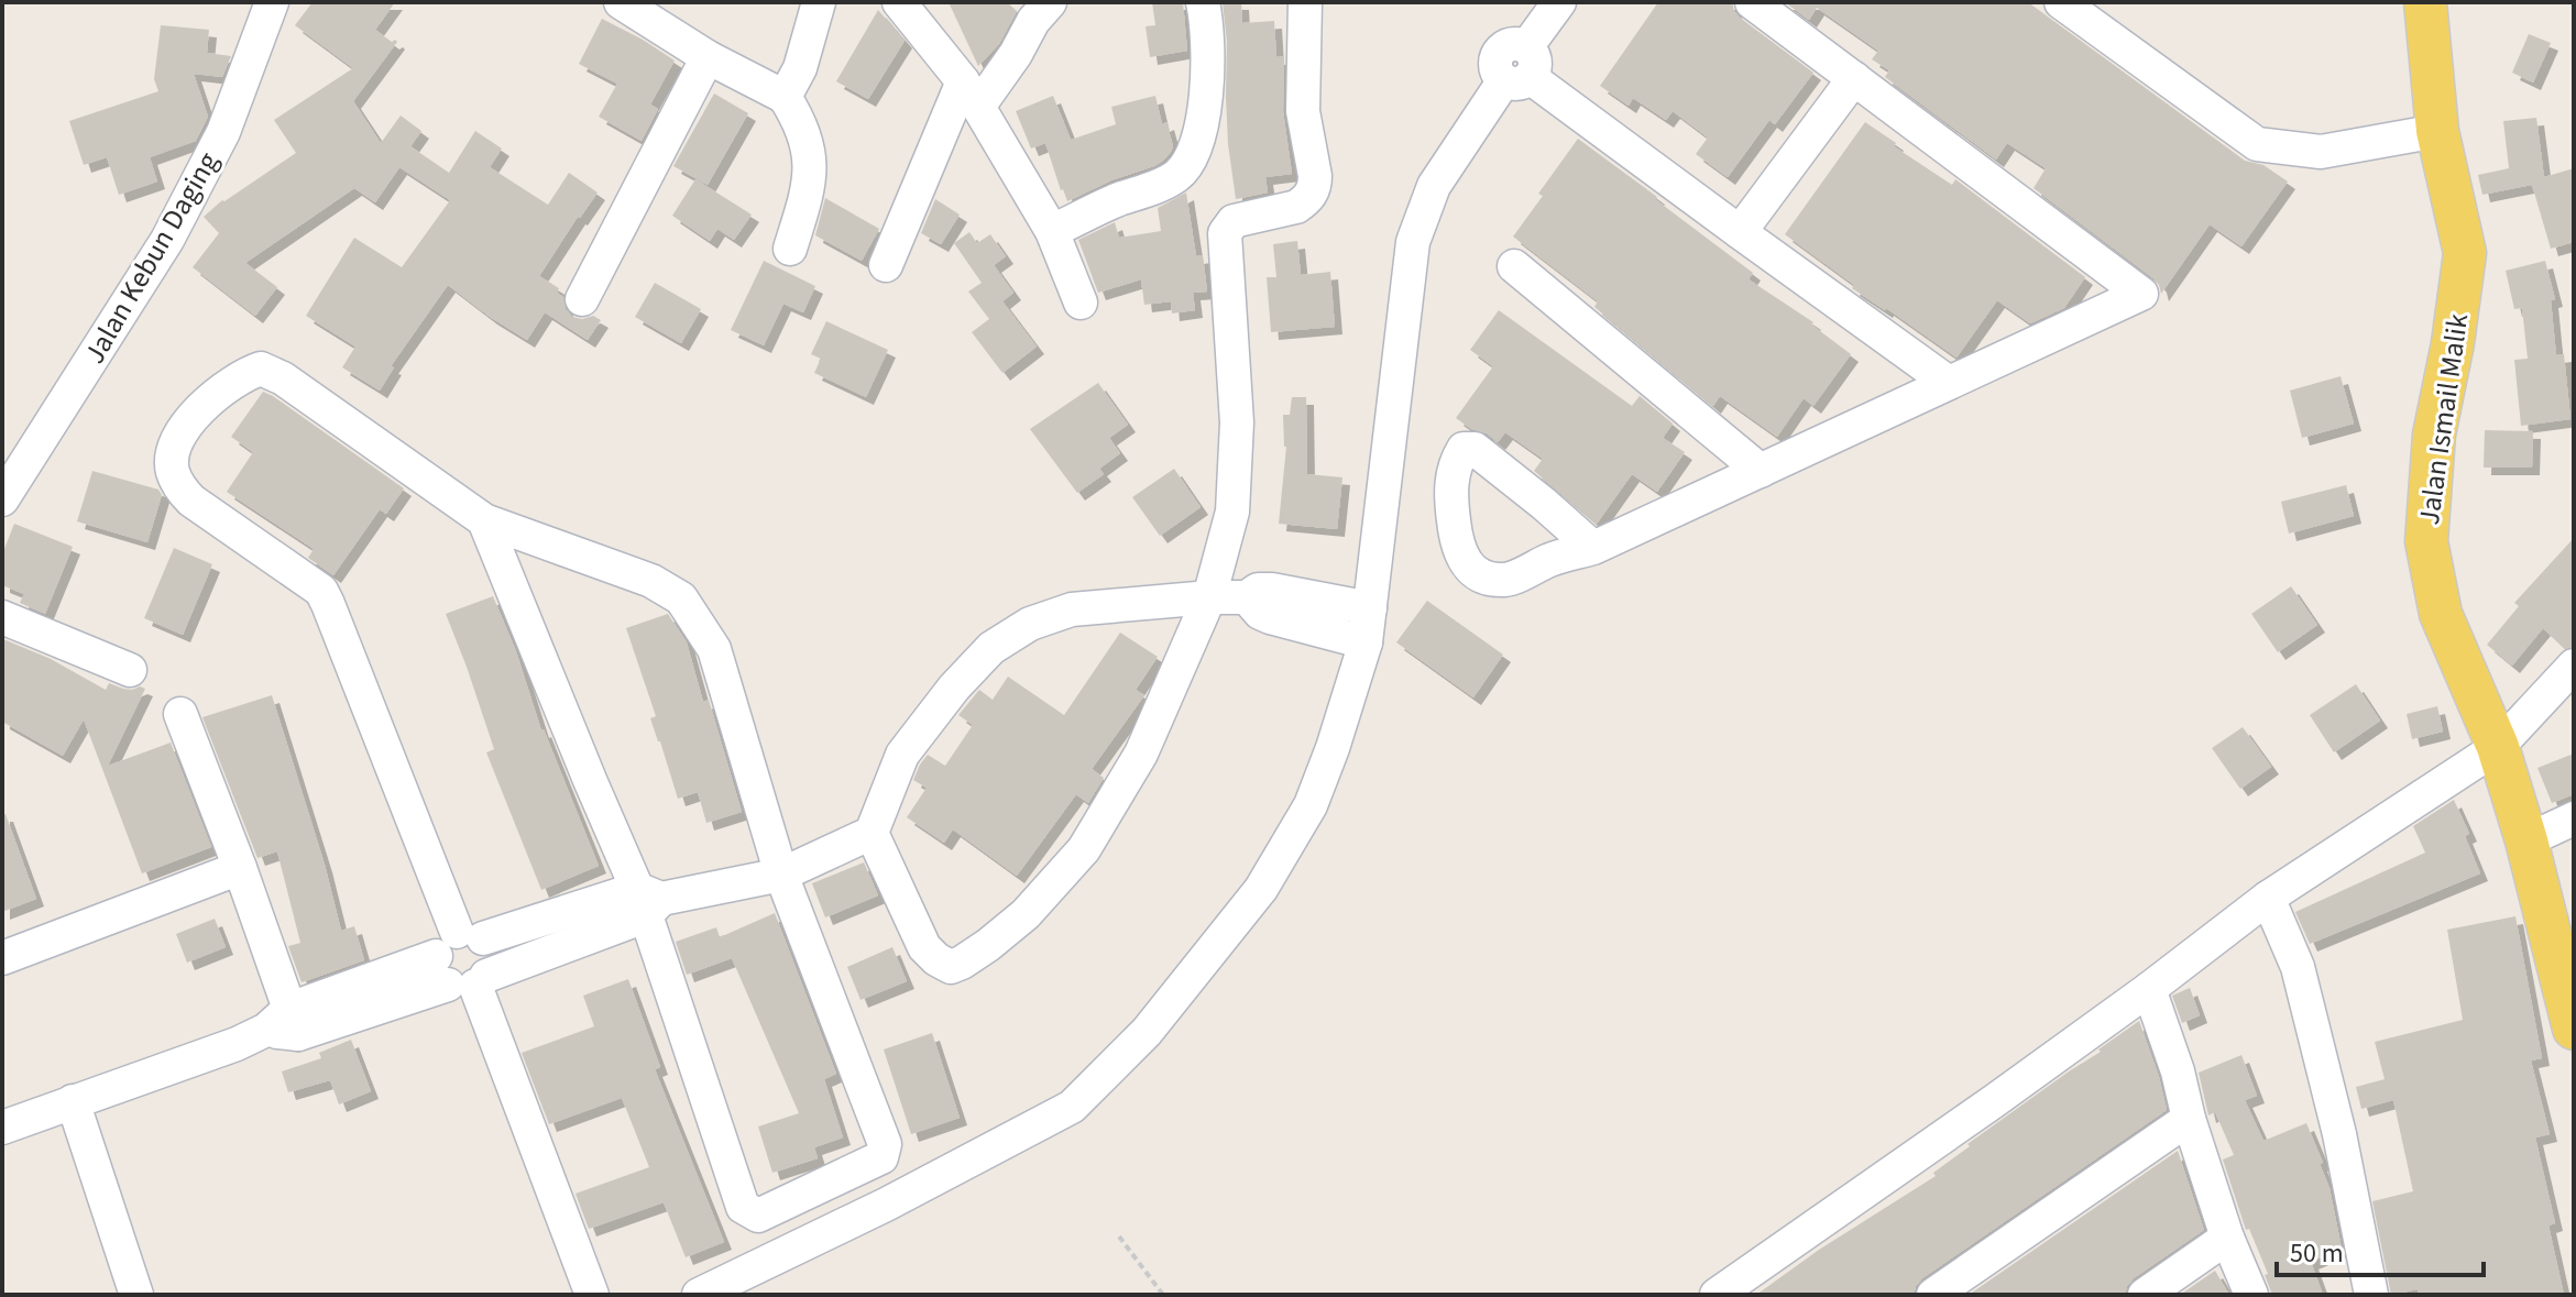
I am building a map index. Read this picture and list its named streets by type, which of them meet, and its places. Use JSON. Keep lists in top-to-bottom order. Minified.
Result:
{"streets":{"main road":["Jalan Ismail Malik"],"street":["Jalan Kebun Daging"]},"scale_bar":"50 m"}
